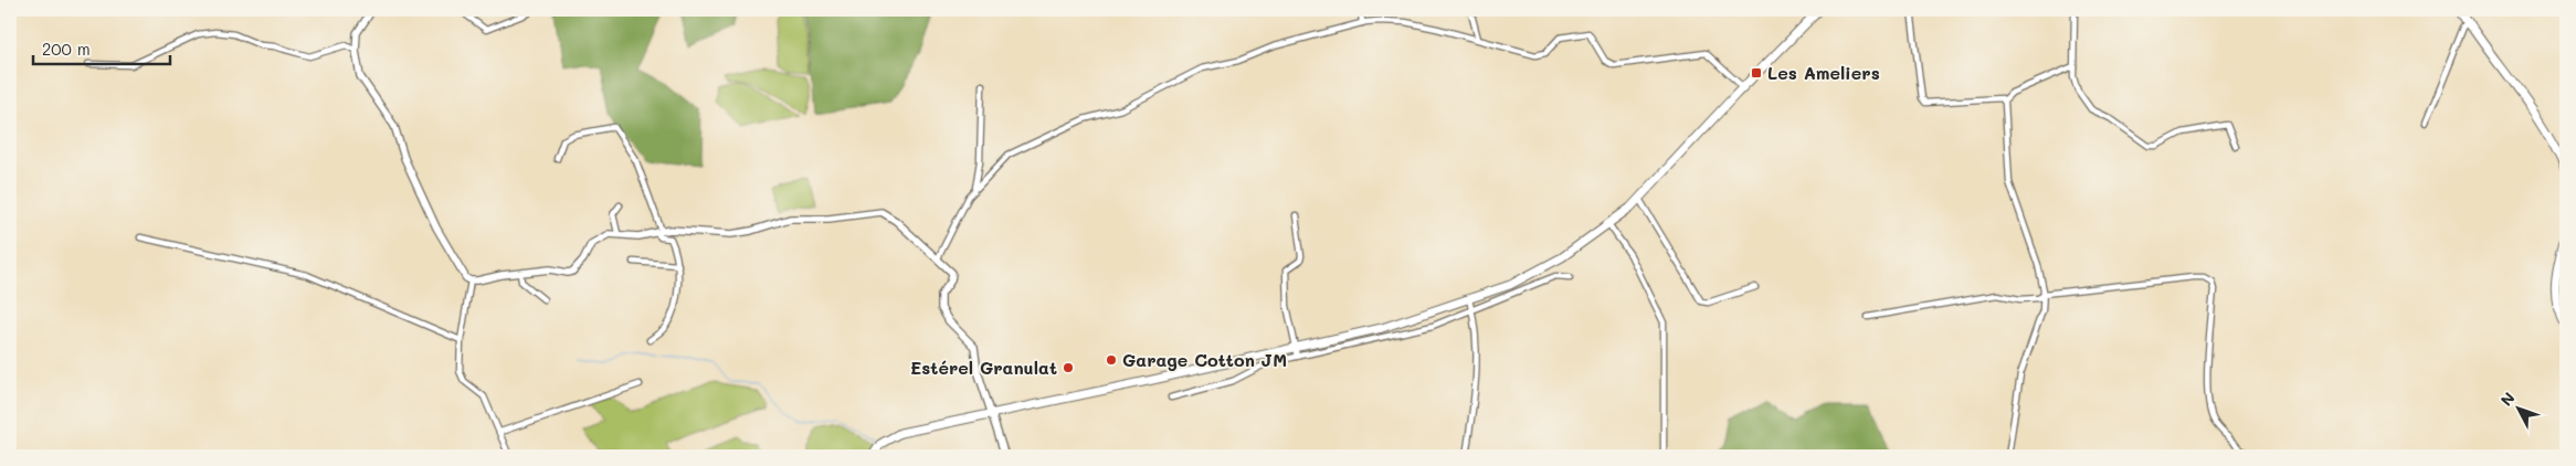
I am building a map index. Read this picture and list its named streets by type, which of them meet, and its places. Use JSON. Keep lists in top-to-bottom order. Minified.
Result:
{"places":{"transit":["Les Ameliers"],"other":["Garage Cotton JM","Estérel Granulat"]},"scale_bar":"200 m","north":"top left"}
